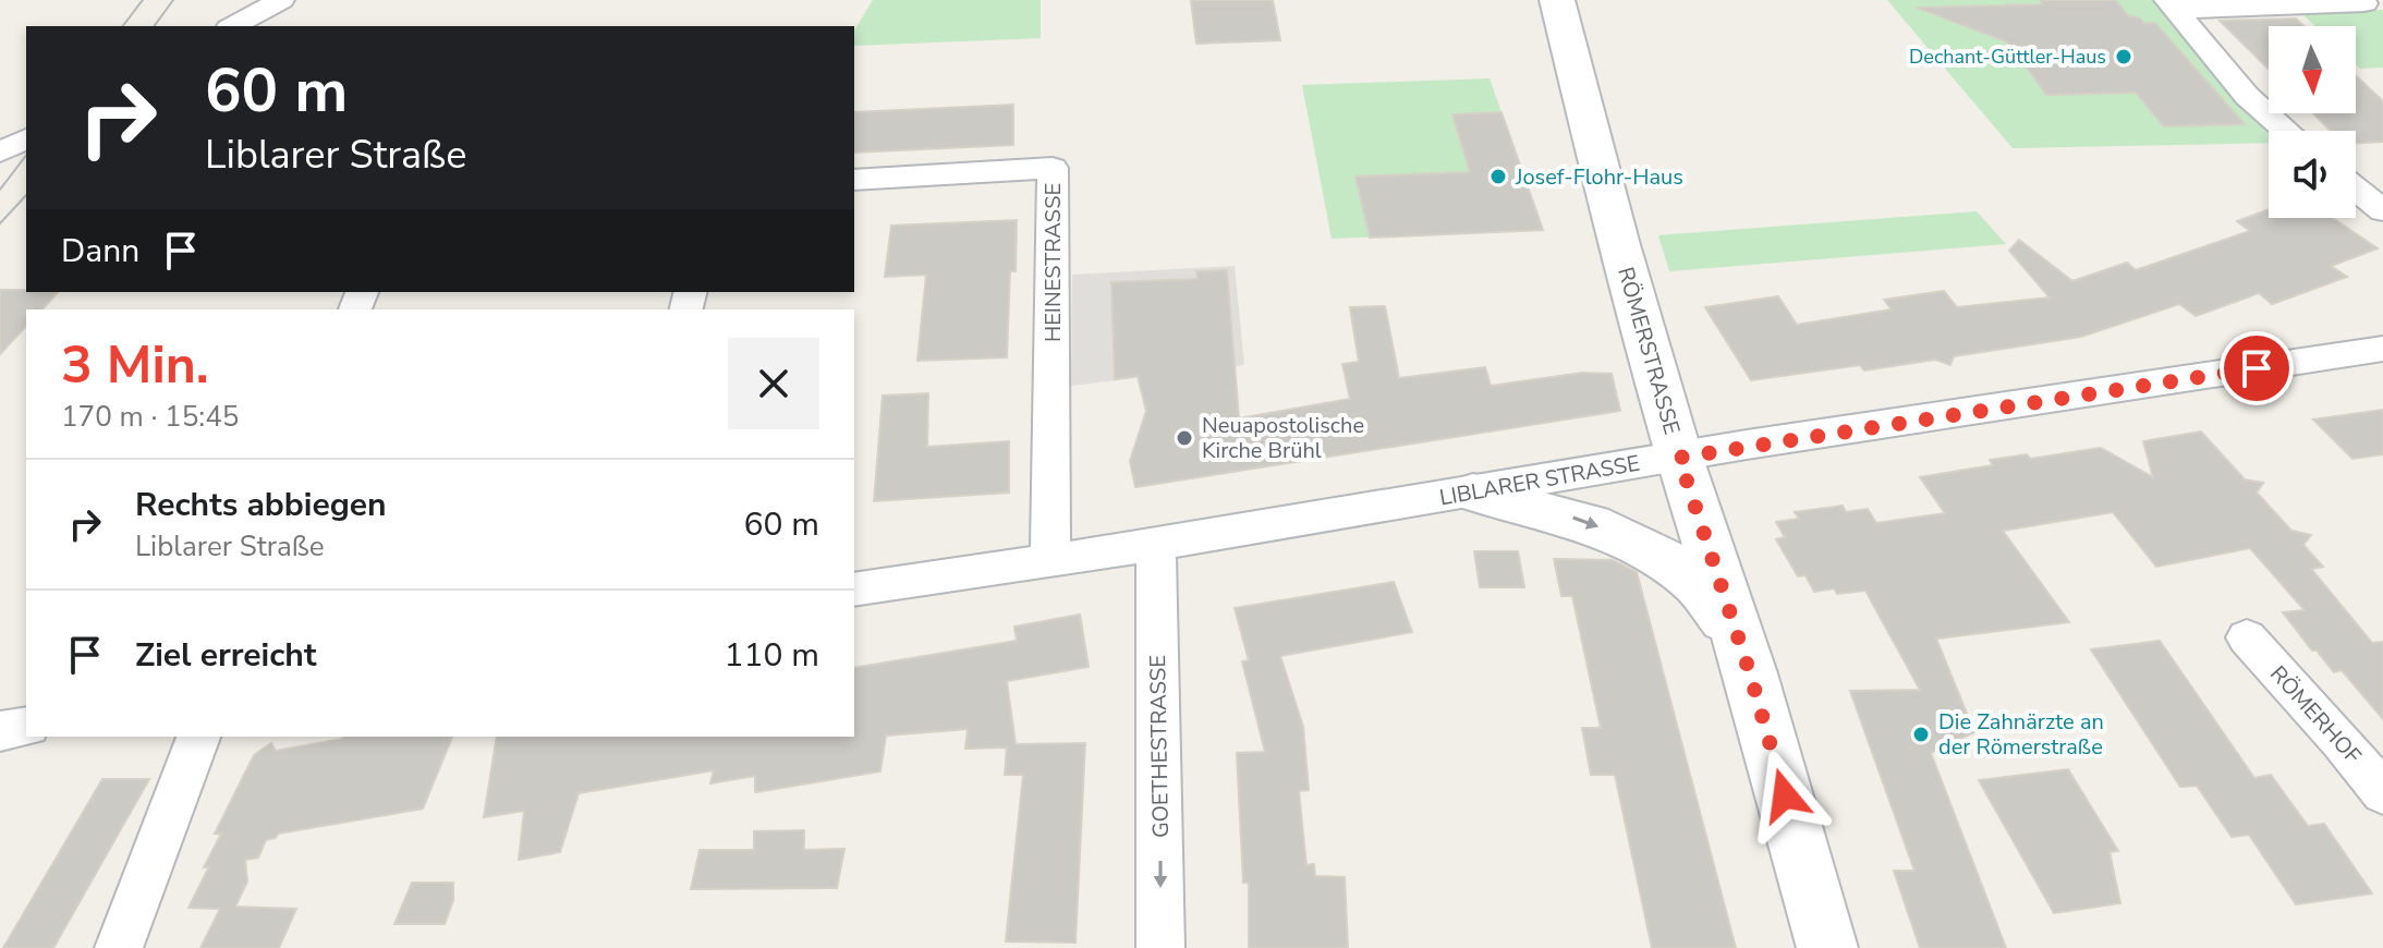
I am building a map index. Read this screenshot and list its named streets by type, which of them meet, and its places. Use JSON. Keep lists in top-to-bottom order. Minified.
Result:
{"streets":{"main road":["RÖMERSTRASSE"],"street":["HEINESTRASSE","LIBLARER STRASSE","RÖMERHOF","GOETHESTRASSE"]},"crossings":[["HEINESTRASSE","LIBLARER STRASSE"],["RÖMERSTRASSE","LIBLARER STRASSE"],["LIBLARER STRASSE","GOETHESTRASSE"]],"one_way":["GOETHESTRASSE"],"places":["Dechant-Güttler-Haus","Josef-Flohr-Haus","Neuapostolische Kirche Brühl","Die Zahnärzte an der Römerstraße"],"north":"bottom","page":{"turn":["60 m","Liblarer Straße"],"then":"Dann","heading":["3 Min.","170 m · 15:45"],"list":[{"name":"Rechts abbiegen","note":"Liblarer Straße","value":"60 m"},{"name":"Ziel erreicht","value":"110 m"}]}}
